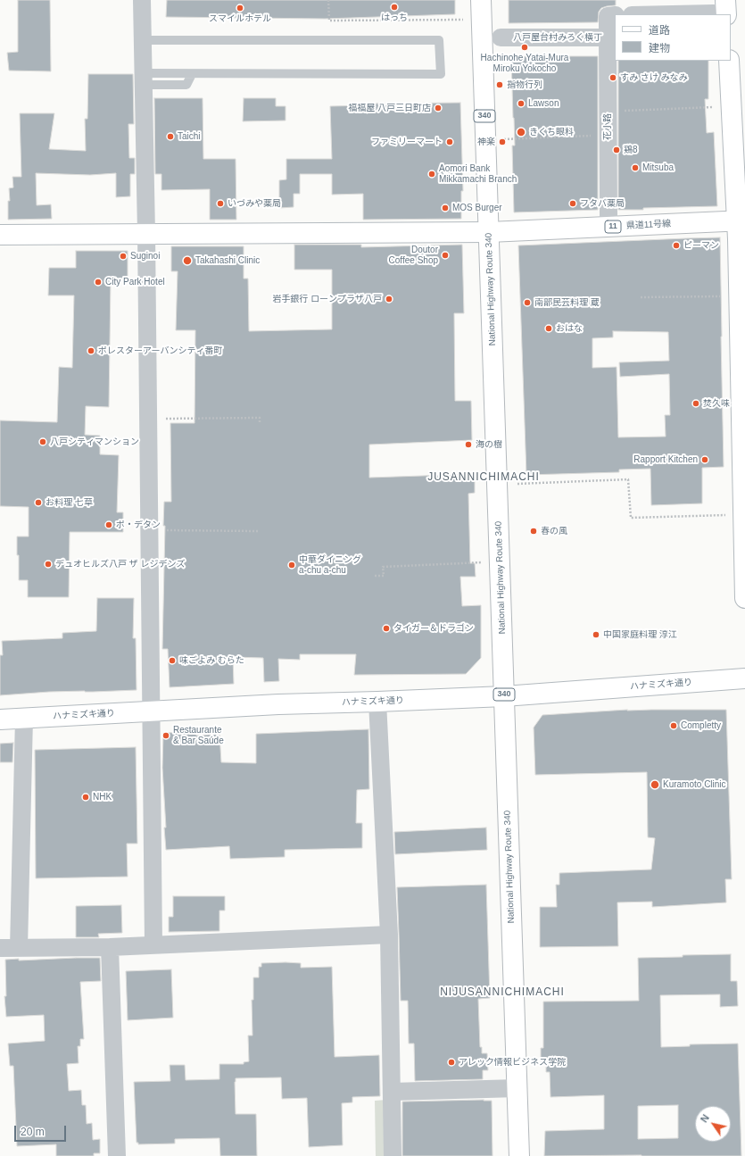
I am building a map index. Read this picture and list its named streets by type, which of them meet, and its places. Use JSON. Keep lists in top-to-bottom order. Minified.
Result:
{"streets":{"main road":["340","県道11号線","11","National Highway Route 340","ハナミズキ通り"],"street":["八戸屋台村みろく横丁","花小路"]},"crossings":[["八戸屋台村みろく横丁","花小路"],["県道11号線","National Highway Route 340"],["National Highway Route 340","ハナミズキ通り"]],"districts":["JUSANNICHIMACHI","NIJUSANNICHIMACHI"],"places":["はっち","スマイルホテル","Hachinohe Yatai-Mura Miroku Yokocho","すみ さけ みなみ","指物行列","Lawson","福福屋 八戸三日町店","きくち眼科","Taichi","ファミリーマート","神楽","鶏8","Mitsuba","Aomori Bank Mikkamachi Branch","いづみや薬局","フタバ薬局","MOS Burger","ピーマン","Doutor Coffee Shop","Suginoi","Takahashi Clinic","City Park Hotel","岩手銀行 ローンプラザ八戸","南部民芸料理 蔵","おはな","ポレスターアーバンシティ番町","焚久味","八戸シティマンション","海の樹","Rapport Kitchen","お料理 七草","ポ・デタン","春の風","デュオヒルズ八戸 ザ レジデンズ","中華ダイニング a-chu a-chu","タイガー＆ドラゴン","中国家庭料理 淳江","味ごよみ むらた","Completty","Restaurante & Bar Saúde","Kuramoto Clinic","NHK","アレック情報ビジネス学院"],"legend":["道路","建物"],"scale_bar":"20 m","north":"top left"}
